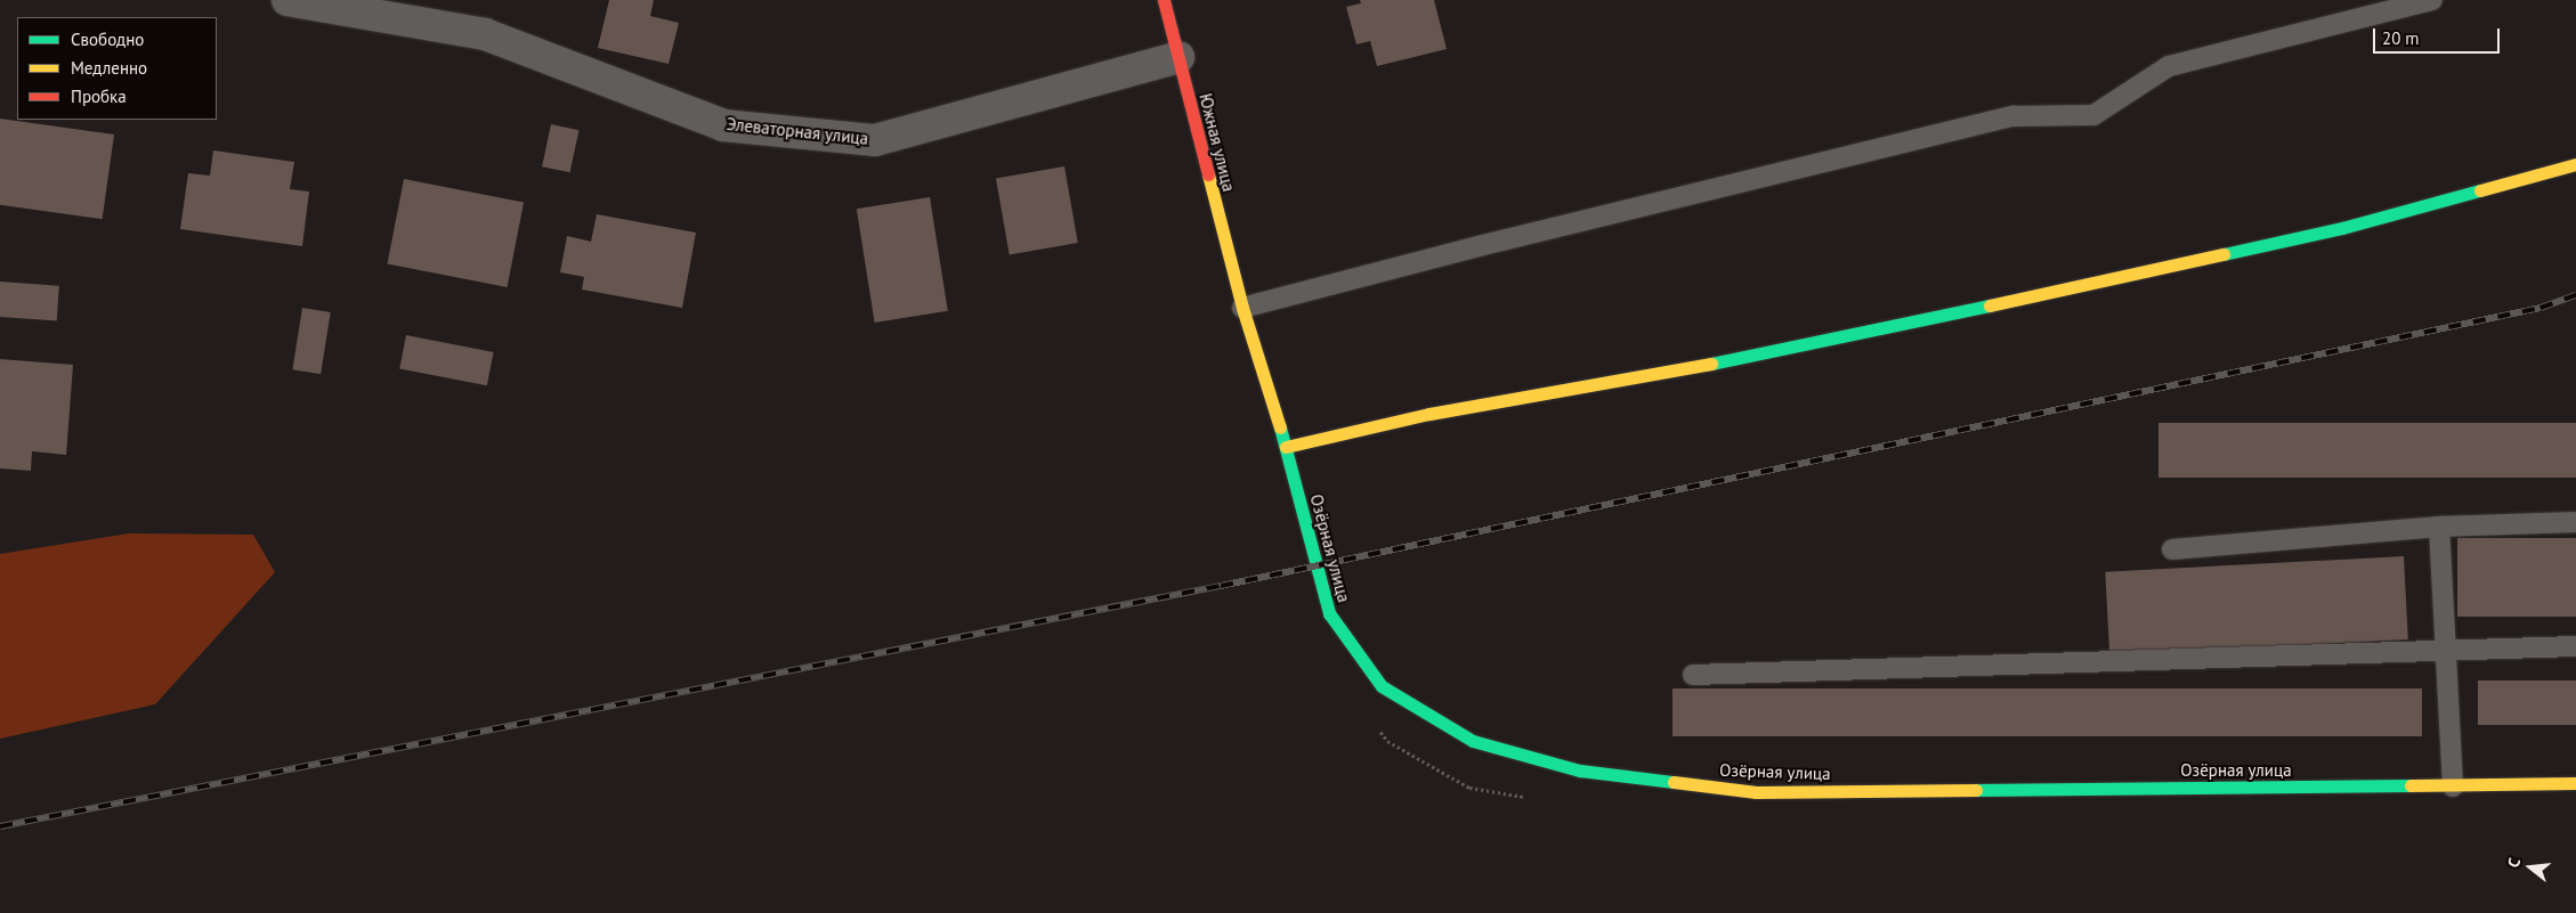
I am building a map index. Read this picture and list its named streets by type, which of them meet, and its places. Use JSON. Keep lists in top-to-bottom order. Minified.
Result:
{"streets":{"street":["Элеваторная улица","Южная улица","Озёрная улица"]},"crossings":[["Элеваторная улица","Южная улица"],["Южная улица","Озёрная улица"]],"legend":["Свободно","Медленно","Пробка"],"scale_bar":"20 m","north":"left"}
